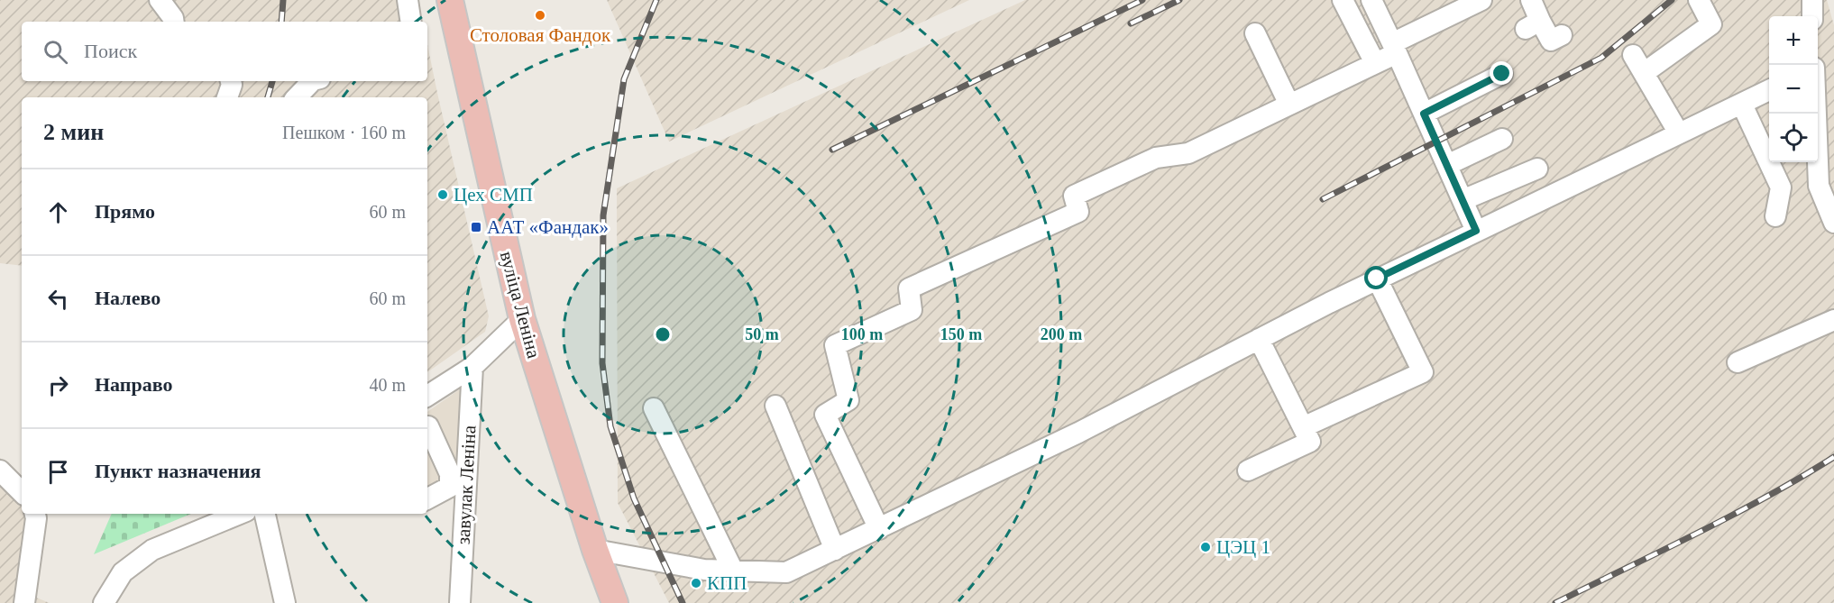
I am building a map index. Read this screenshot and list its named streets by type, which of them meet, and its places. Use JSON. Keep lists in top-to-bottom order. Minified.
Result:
{"streets":{"main road":["вуліца Леніна"],"street":["завулак Леніна"]},"places":{"other":["Столовая Фандок","Цех СМП","ЦЭЦ 1","КПП"],"transit":["ААТ «Фандак»"]},"page":{"map_buttons":["+","−"],"search":"Поиск","heading":["2 мин","Пешком · 160 m"],"list":[["Прямо","60 m"],["Налево","60 m"],["Направо","40 m"],"Пункт назначения"]},"rings":["50 m","100 m","150 m","200 m"]}
